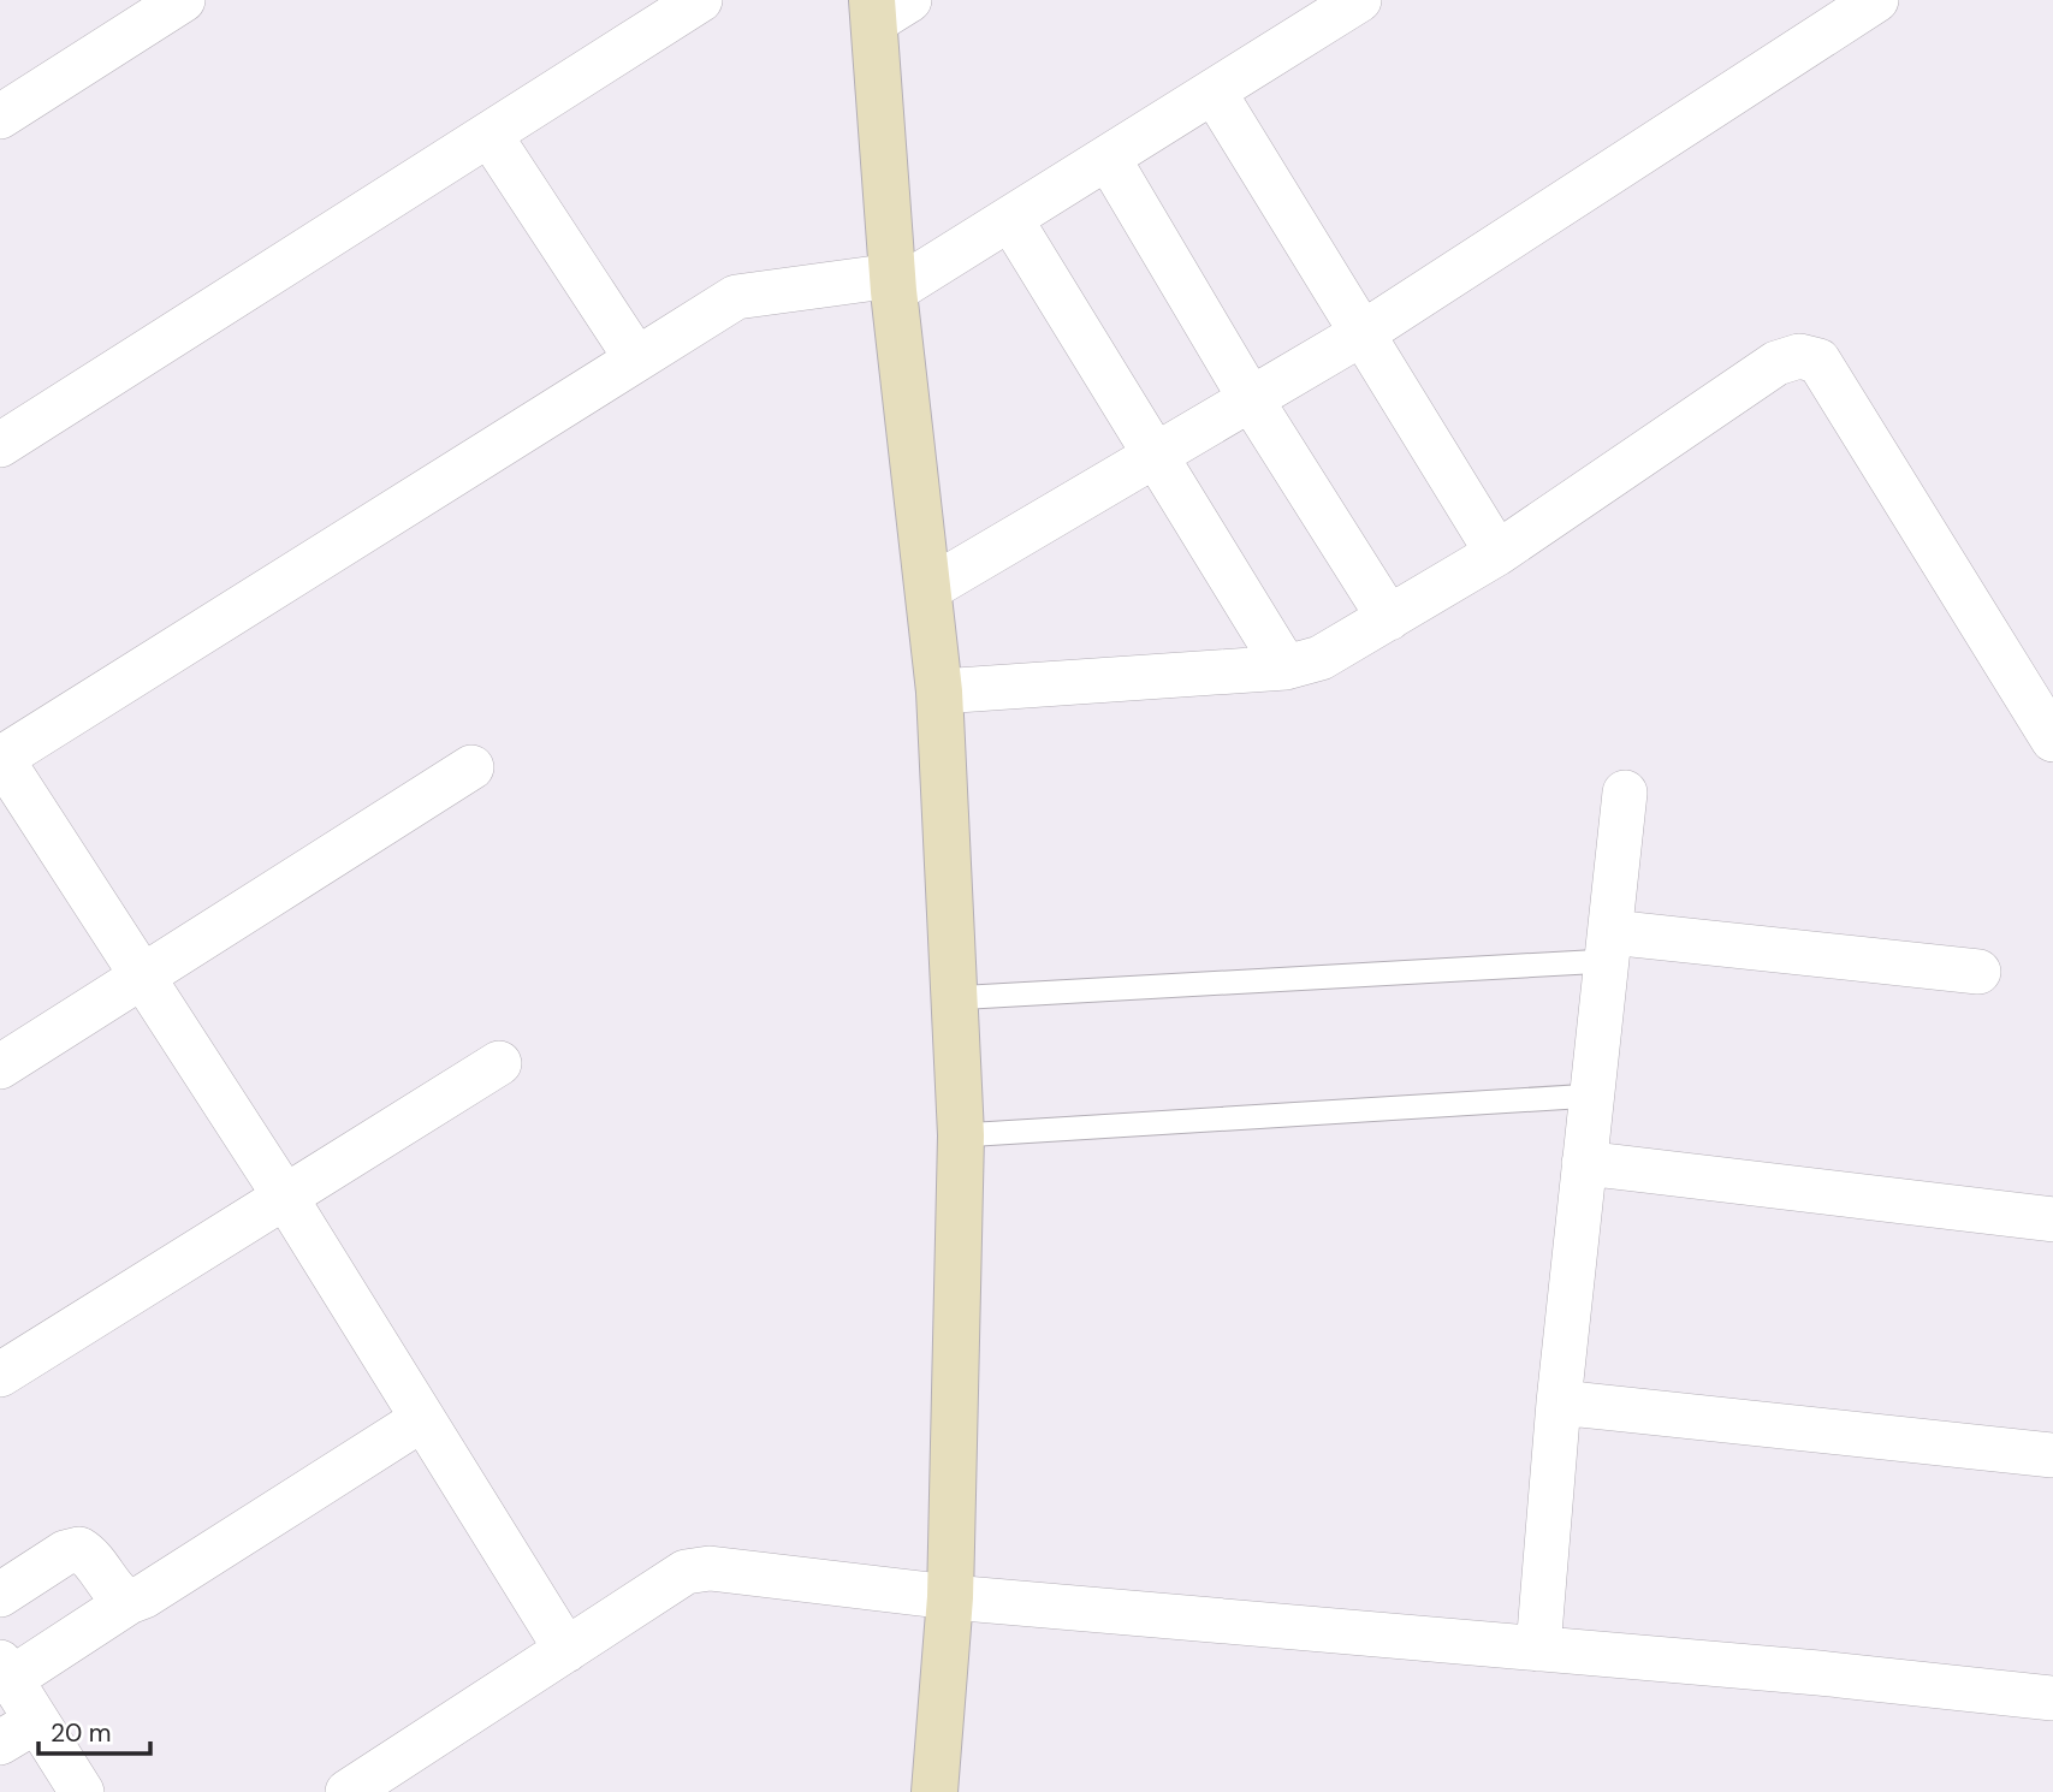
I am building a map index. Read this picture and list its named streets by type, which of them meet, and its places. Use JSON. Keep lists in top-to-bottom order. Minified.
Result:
{"scale_bar":"20 m"}
